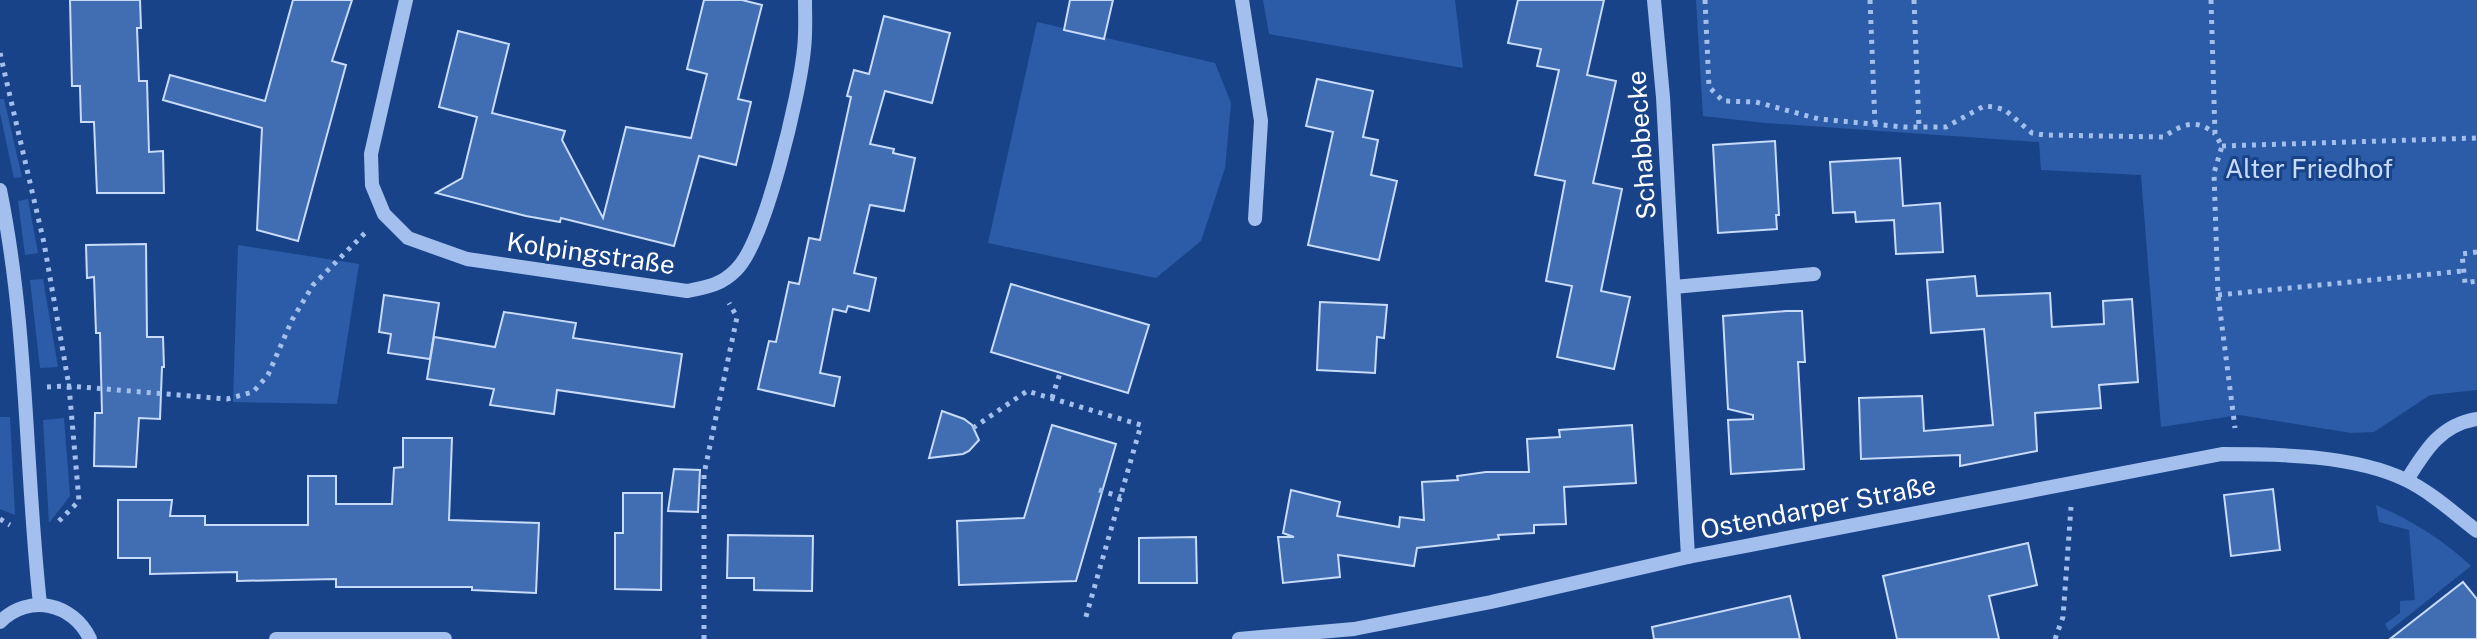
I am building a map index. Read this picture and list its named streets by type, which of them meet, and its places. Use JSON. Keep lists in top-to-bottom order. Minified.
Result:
{"streets":{"street":["Schabbecke","Kolpingstraße","Ostendarper Straße"]},"crossings":[["Schabbecke","Ostendarper Straße"]],"parks":["Alter Friedhof"]}
